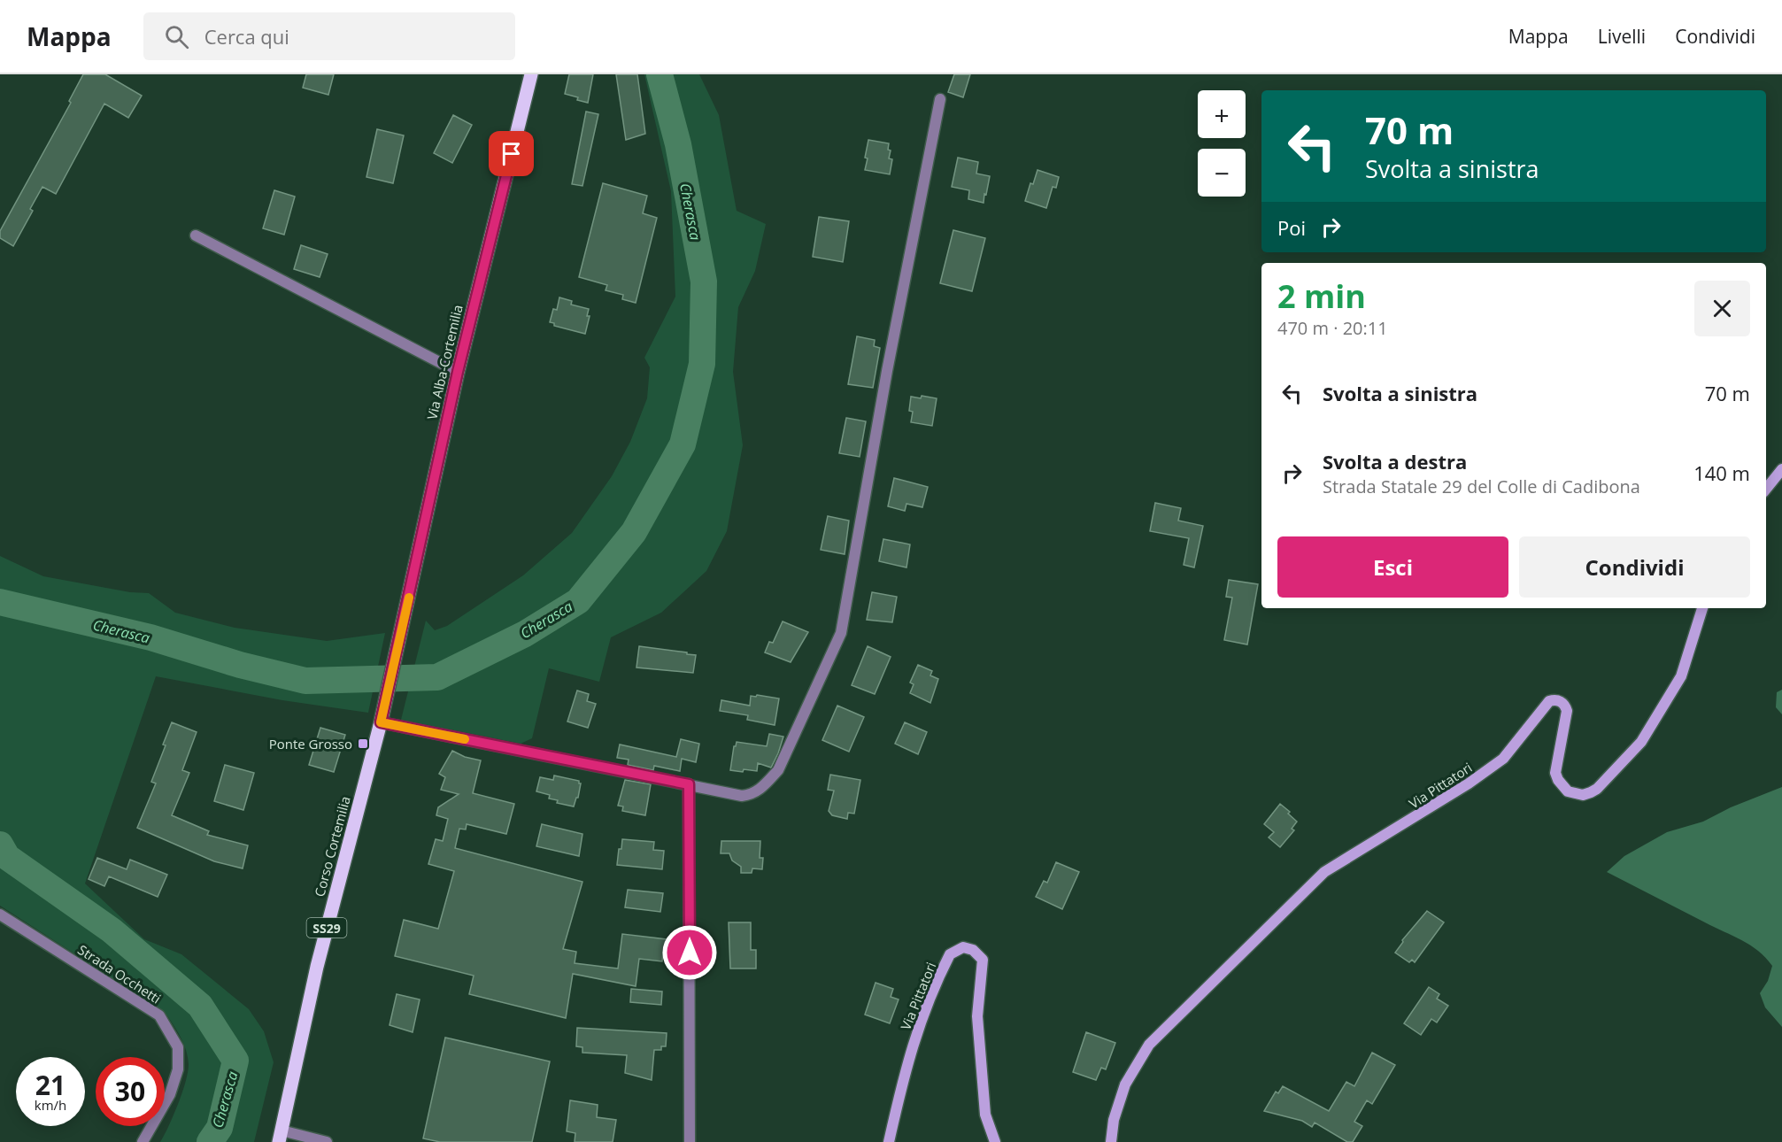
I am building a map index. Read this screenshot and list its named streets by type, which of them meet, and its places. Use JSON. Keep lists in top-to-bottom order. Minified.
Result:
{"streets":{"main road":["Via Alba-Cortemilia","Corso Cortemilia","SS29"],"street":["Via Pittatori","Strada Occhetti"]},"crossings":[["Via Alba-Cortemilia","Corso Cortemilia"]],"water":["Cherasca"],"places":{"transit":["Ponte Grosso"]},"page":{"header":"Mappa","search":"Cerca qui","nav":["Mappa","Livelli","Condividi"],"map_buttons":["+","−"],"turn":["70 m","Svolta a sinistra"],"then":"Poi","heading":["2 min","470 m · 20:11"],"list":[{"name":"Svolta a sinistra","value":"70 m"},{"name":"Svolta a destra","note":"Strada Statale 29 del Colle di Cadibona","value":"140 m"}],"buttons":["Esci","Condividi"],"speed":"21 km/h","limit":"30"}}
